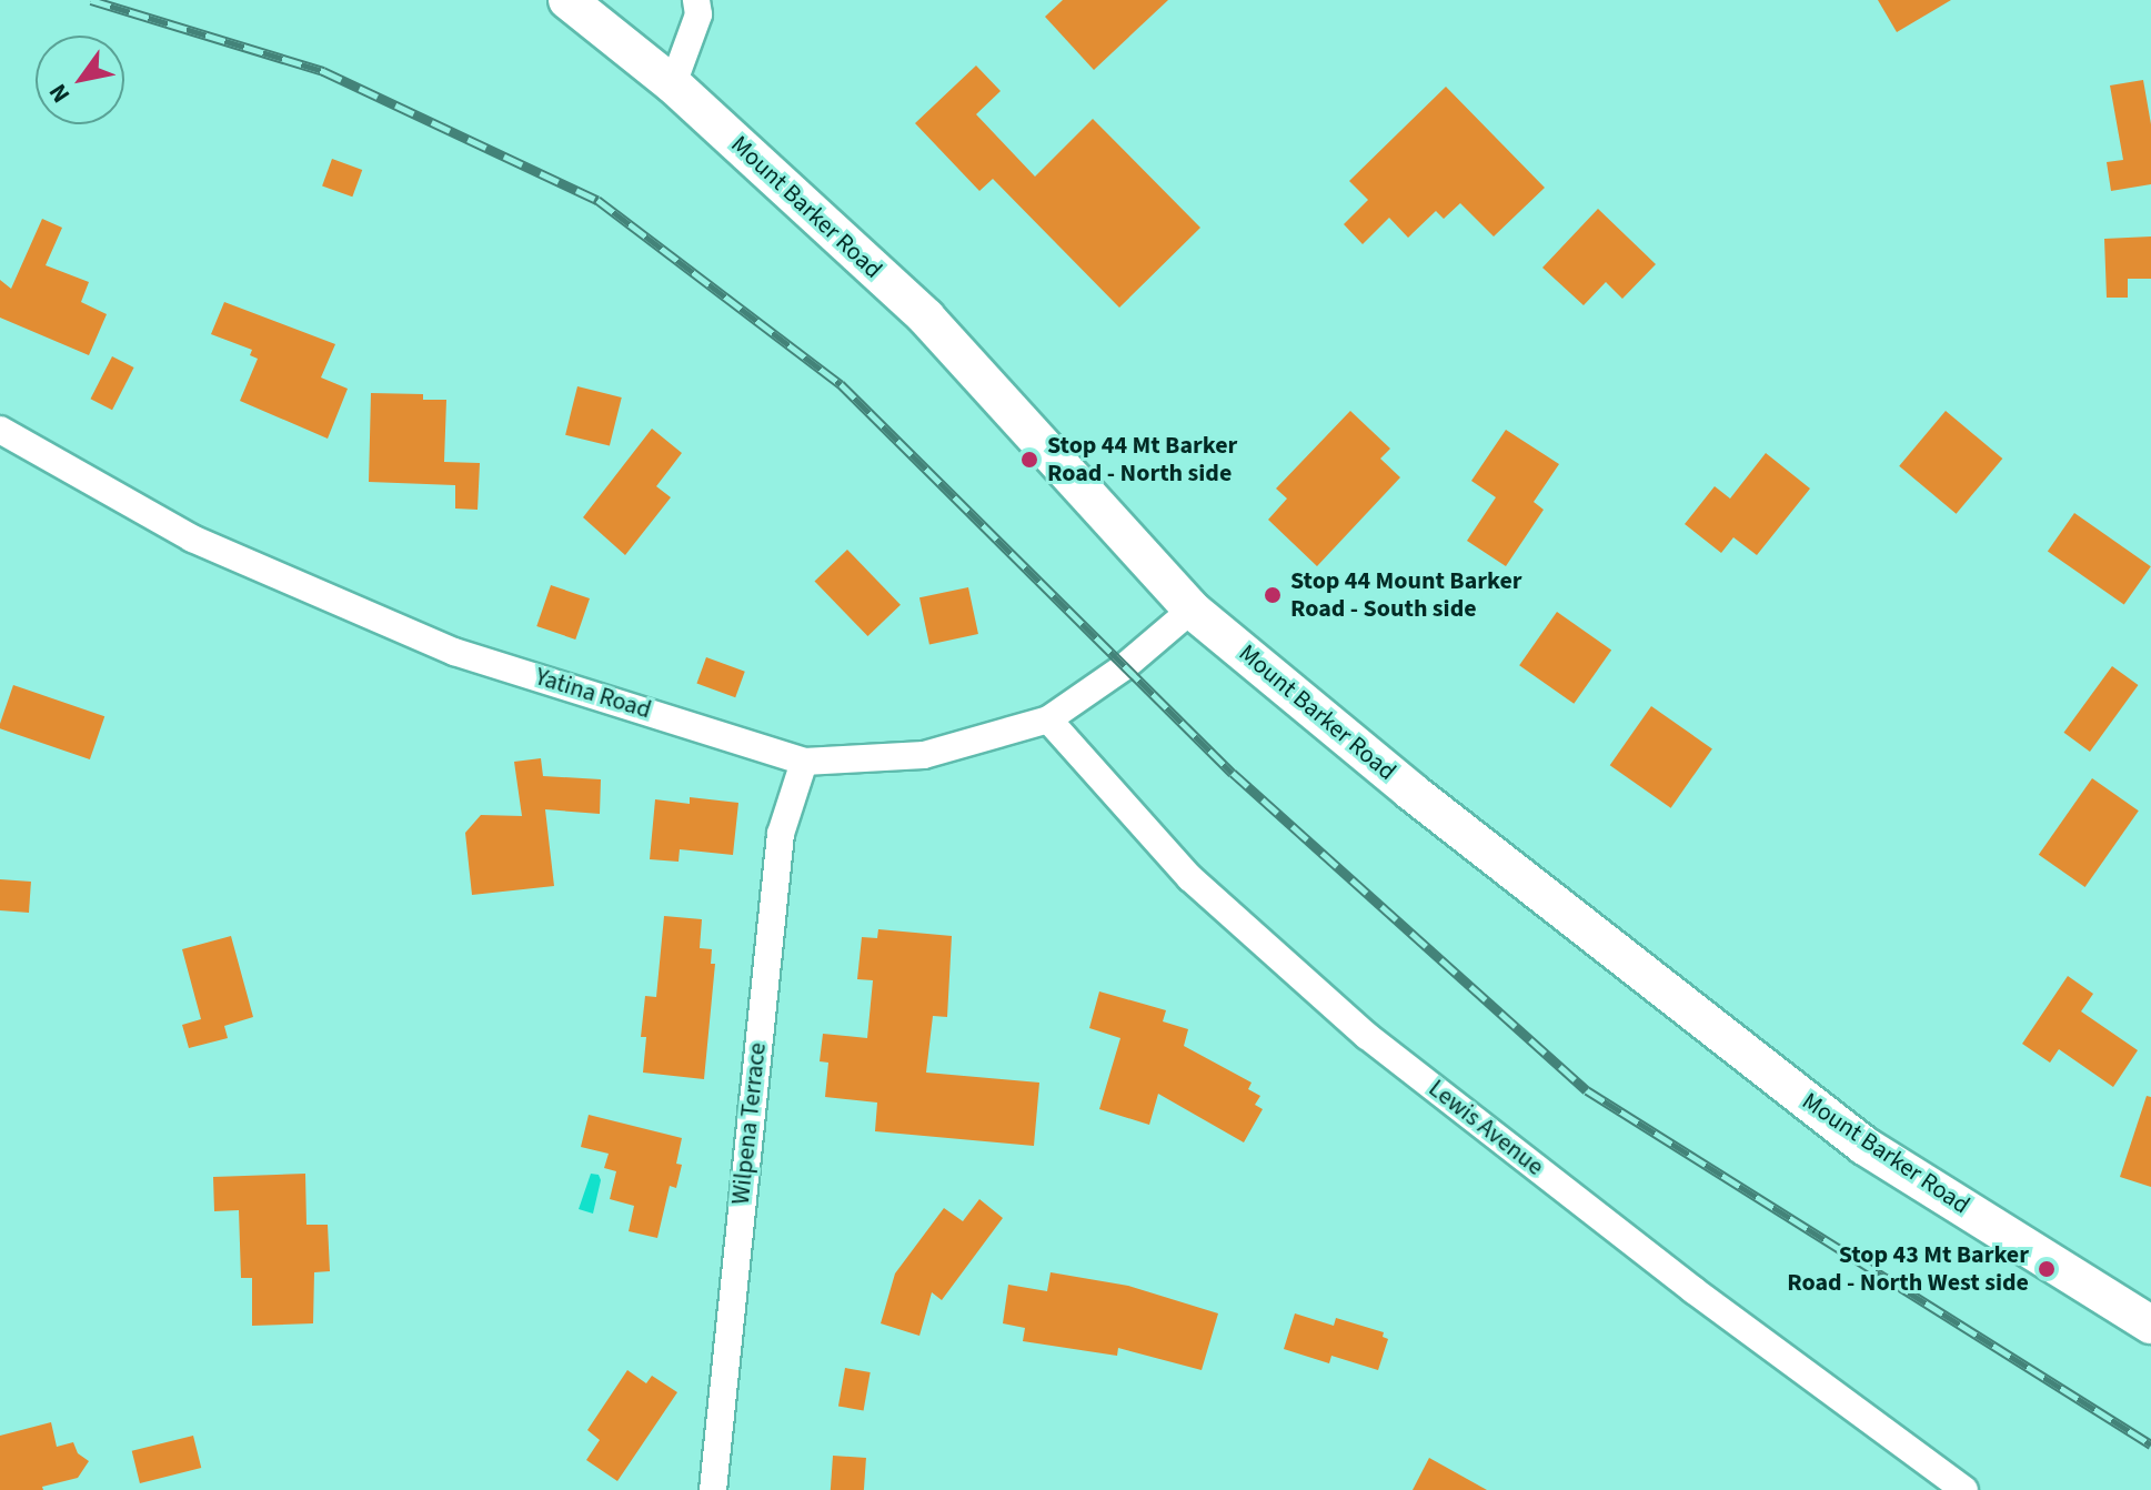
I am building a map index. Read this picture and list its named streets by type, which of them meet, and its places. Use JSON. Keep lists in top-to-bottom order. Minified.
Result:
{"streets":{"main road":["Mount Barker Road"],"street":["Yatina Road","Wilpena Terrace","Lewis Avenue"]},"crossings":[["Mount Barker Road","Yatina Road"],["Yatina Road","Wilpena Terrace"],["Yatina Road","Lewis Avenue"]],"places":["Stop 44 Mt Barker Road - North side","Stop 44 Mount Barker Road - South side","Stop 43 Mt Barker Road - North West side"],"north":"bottom left"}
